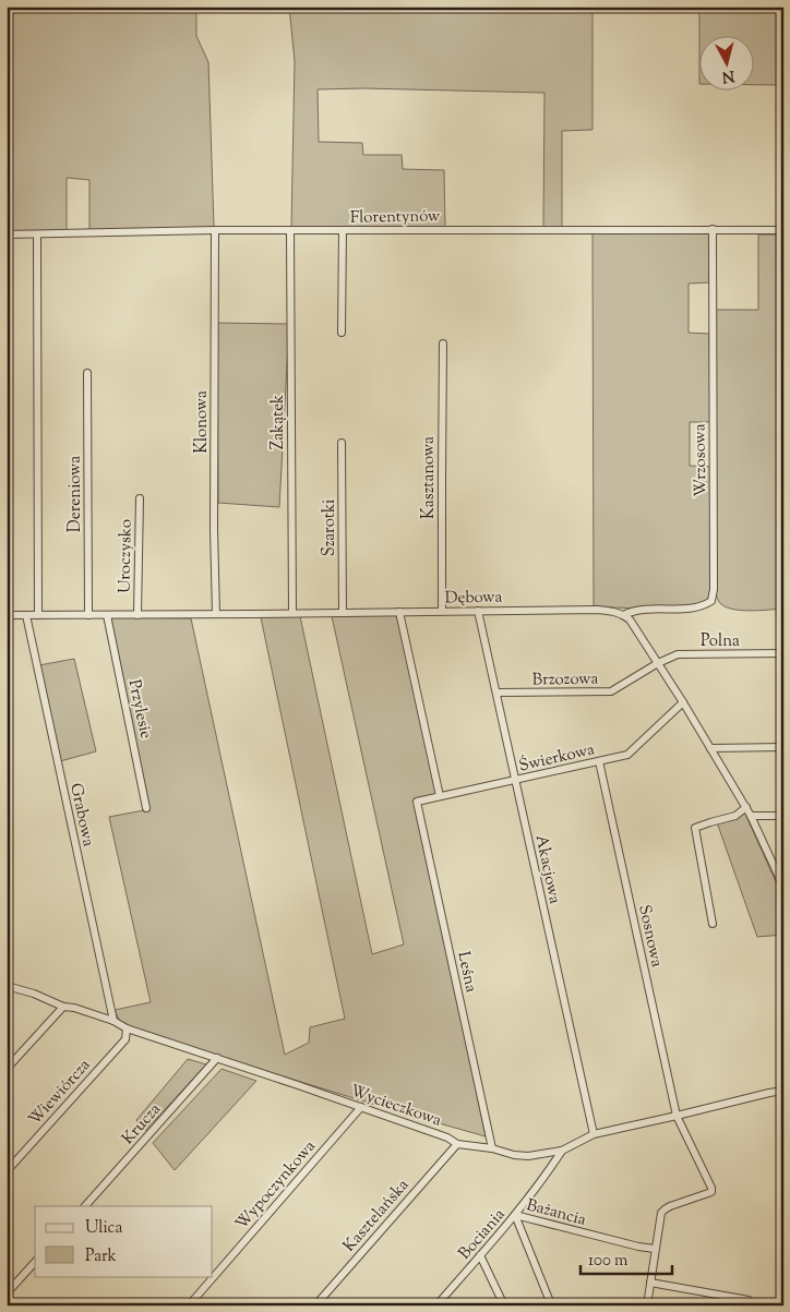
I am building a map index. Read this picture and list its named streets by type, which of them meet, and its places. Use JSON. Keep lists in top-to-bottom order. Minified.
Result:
{"streets":{"street":["Florentynów","Klonowa","Zakątek","Wrzosowa","Kasztanowa","Dereniowa","Szarotki","Uroczysko","Dębowa","Polna","Brzozowa","Przylesie","Świerkowa","Grabowa","Akacjowa","Sosnowa","Leśna","Wiewiórcza","Wycieczkowa","Krucza","Wypoczynkowa","Bażancia","Kasztelańska","Bociania"]},"crossings":[["Florentynów","Klonowa"],["Florentynów","Zakątek"],["Florentynów","Wrzosowa"],["Klonowa","Dębowa"],["Zakątek","Dębowa"],["Wrzosowa","Dębowa"],["Kasztanowa","Dębowa"],["Dereniowa","Dębowa"],["Szarotki","Dębowa"],["Uroczysko","Dębowa"],["Dębowa","Przylesie"],["Dębowa","Grabowa"],["Dębowa","Akacjowa"],["Polna","Brzozowa"],["Brzozowa","Akacjowa"],["Świerkowa","Akacjowa"],["Świerkowa","Sosnowa"],["Świerkowa","Leśna"],["Grabowa","Wycieczkowa"],["Akacjowa","Wycieczkowa"],["Sosnowa","Wycieczkowa"],["Leśna","Wycieczkowa"],["Wiewiórcza","Wycieczkowa"],["Wycieczkowa","Krucza"],["Wycieczkowa","Wypoczynkowa"],["Wycieczkowa","Kasztelańska"],["Wycieczkowa","Bociania"],["Bażancia","Bociania"]],"legend":["Ulica","Park"],"scale_bar":"100 m","north":"bottom"}
